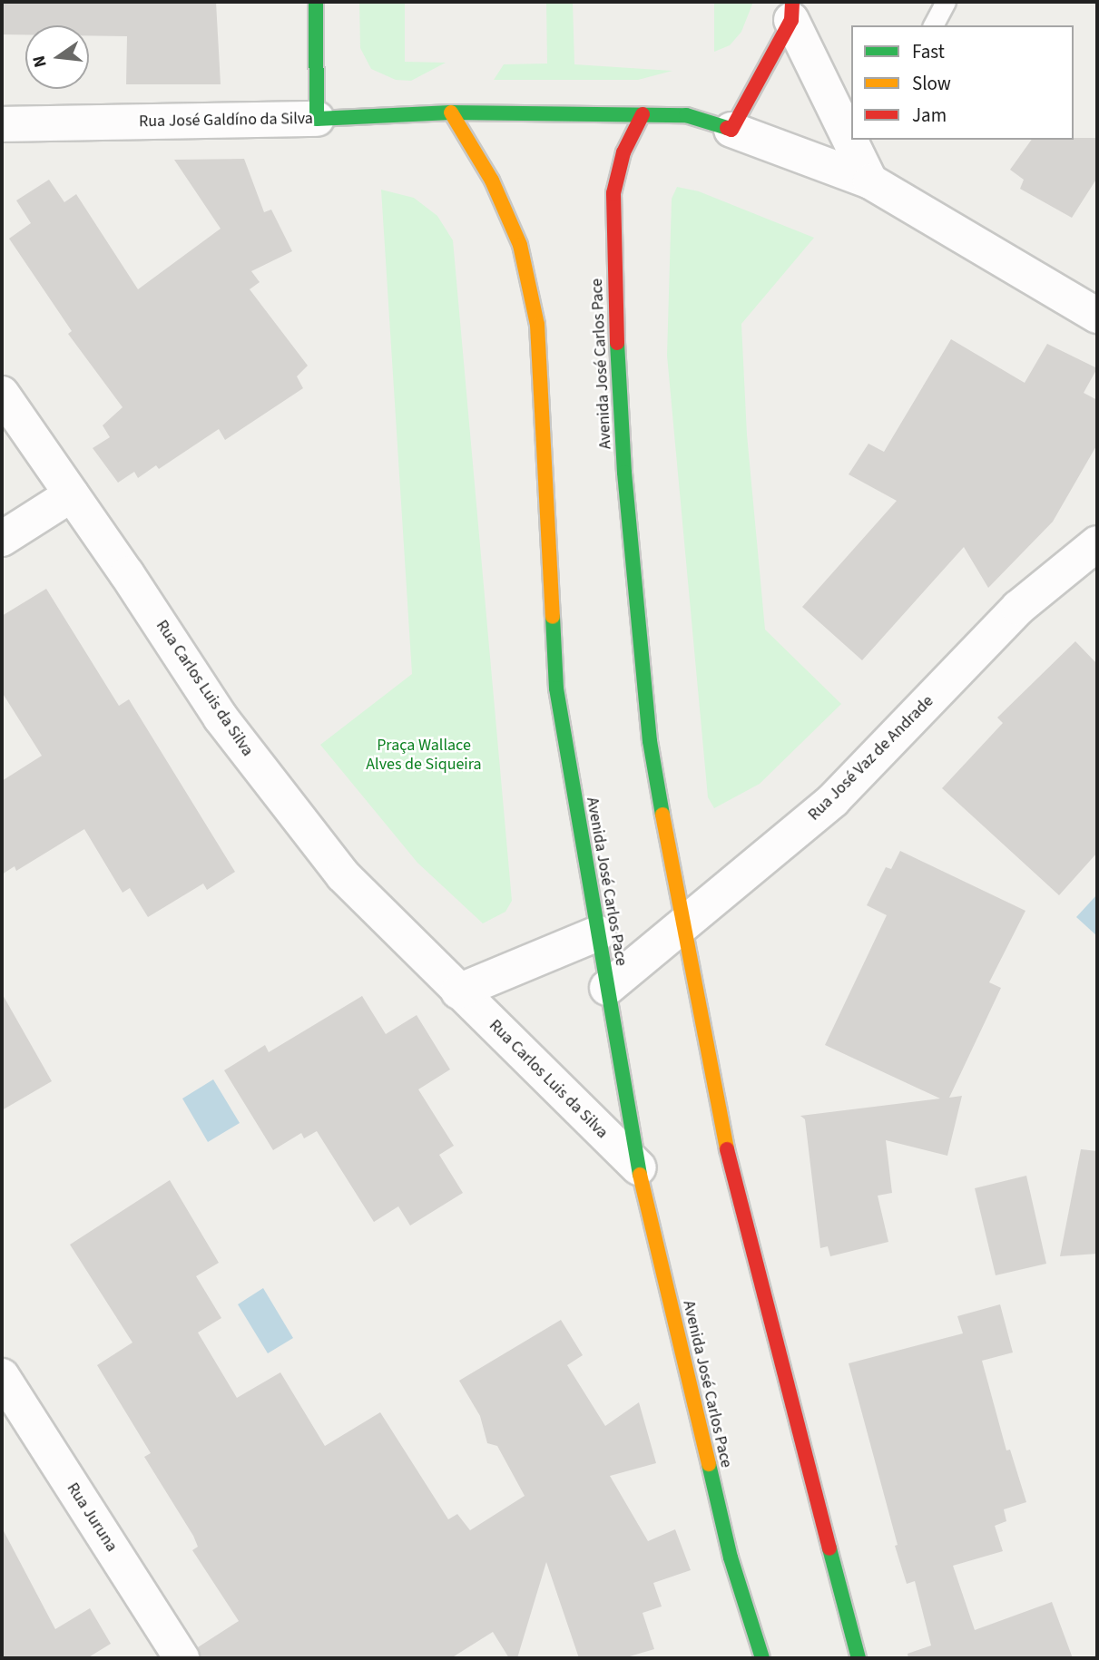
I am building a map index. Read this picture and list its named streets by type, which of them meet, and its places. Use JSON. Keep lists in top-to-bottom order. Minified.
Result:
{"streets":{"main road":["Rua José Galdíno da Silva","Avenida José Carlos Pace"],"street":["Rua Carlos Luis da Silva","Rua José Vaz de Andrade","Rua Juruna"]},"crossings":[["Rua José Galdíno da Silva","Avenida José Carlos Pace"],["Avenida José Carlos Pace","Rua Carlos Luis da Silva"],["Avenida José Carlos Pace","Rua José Vaz de Andrade"]],"parks":["Praça Wallace Alves de Siqueira"],"legend":["Fast","Slow","Jam"],"north":"left"}
